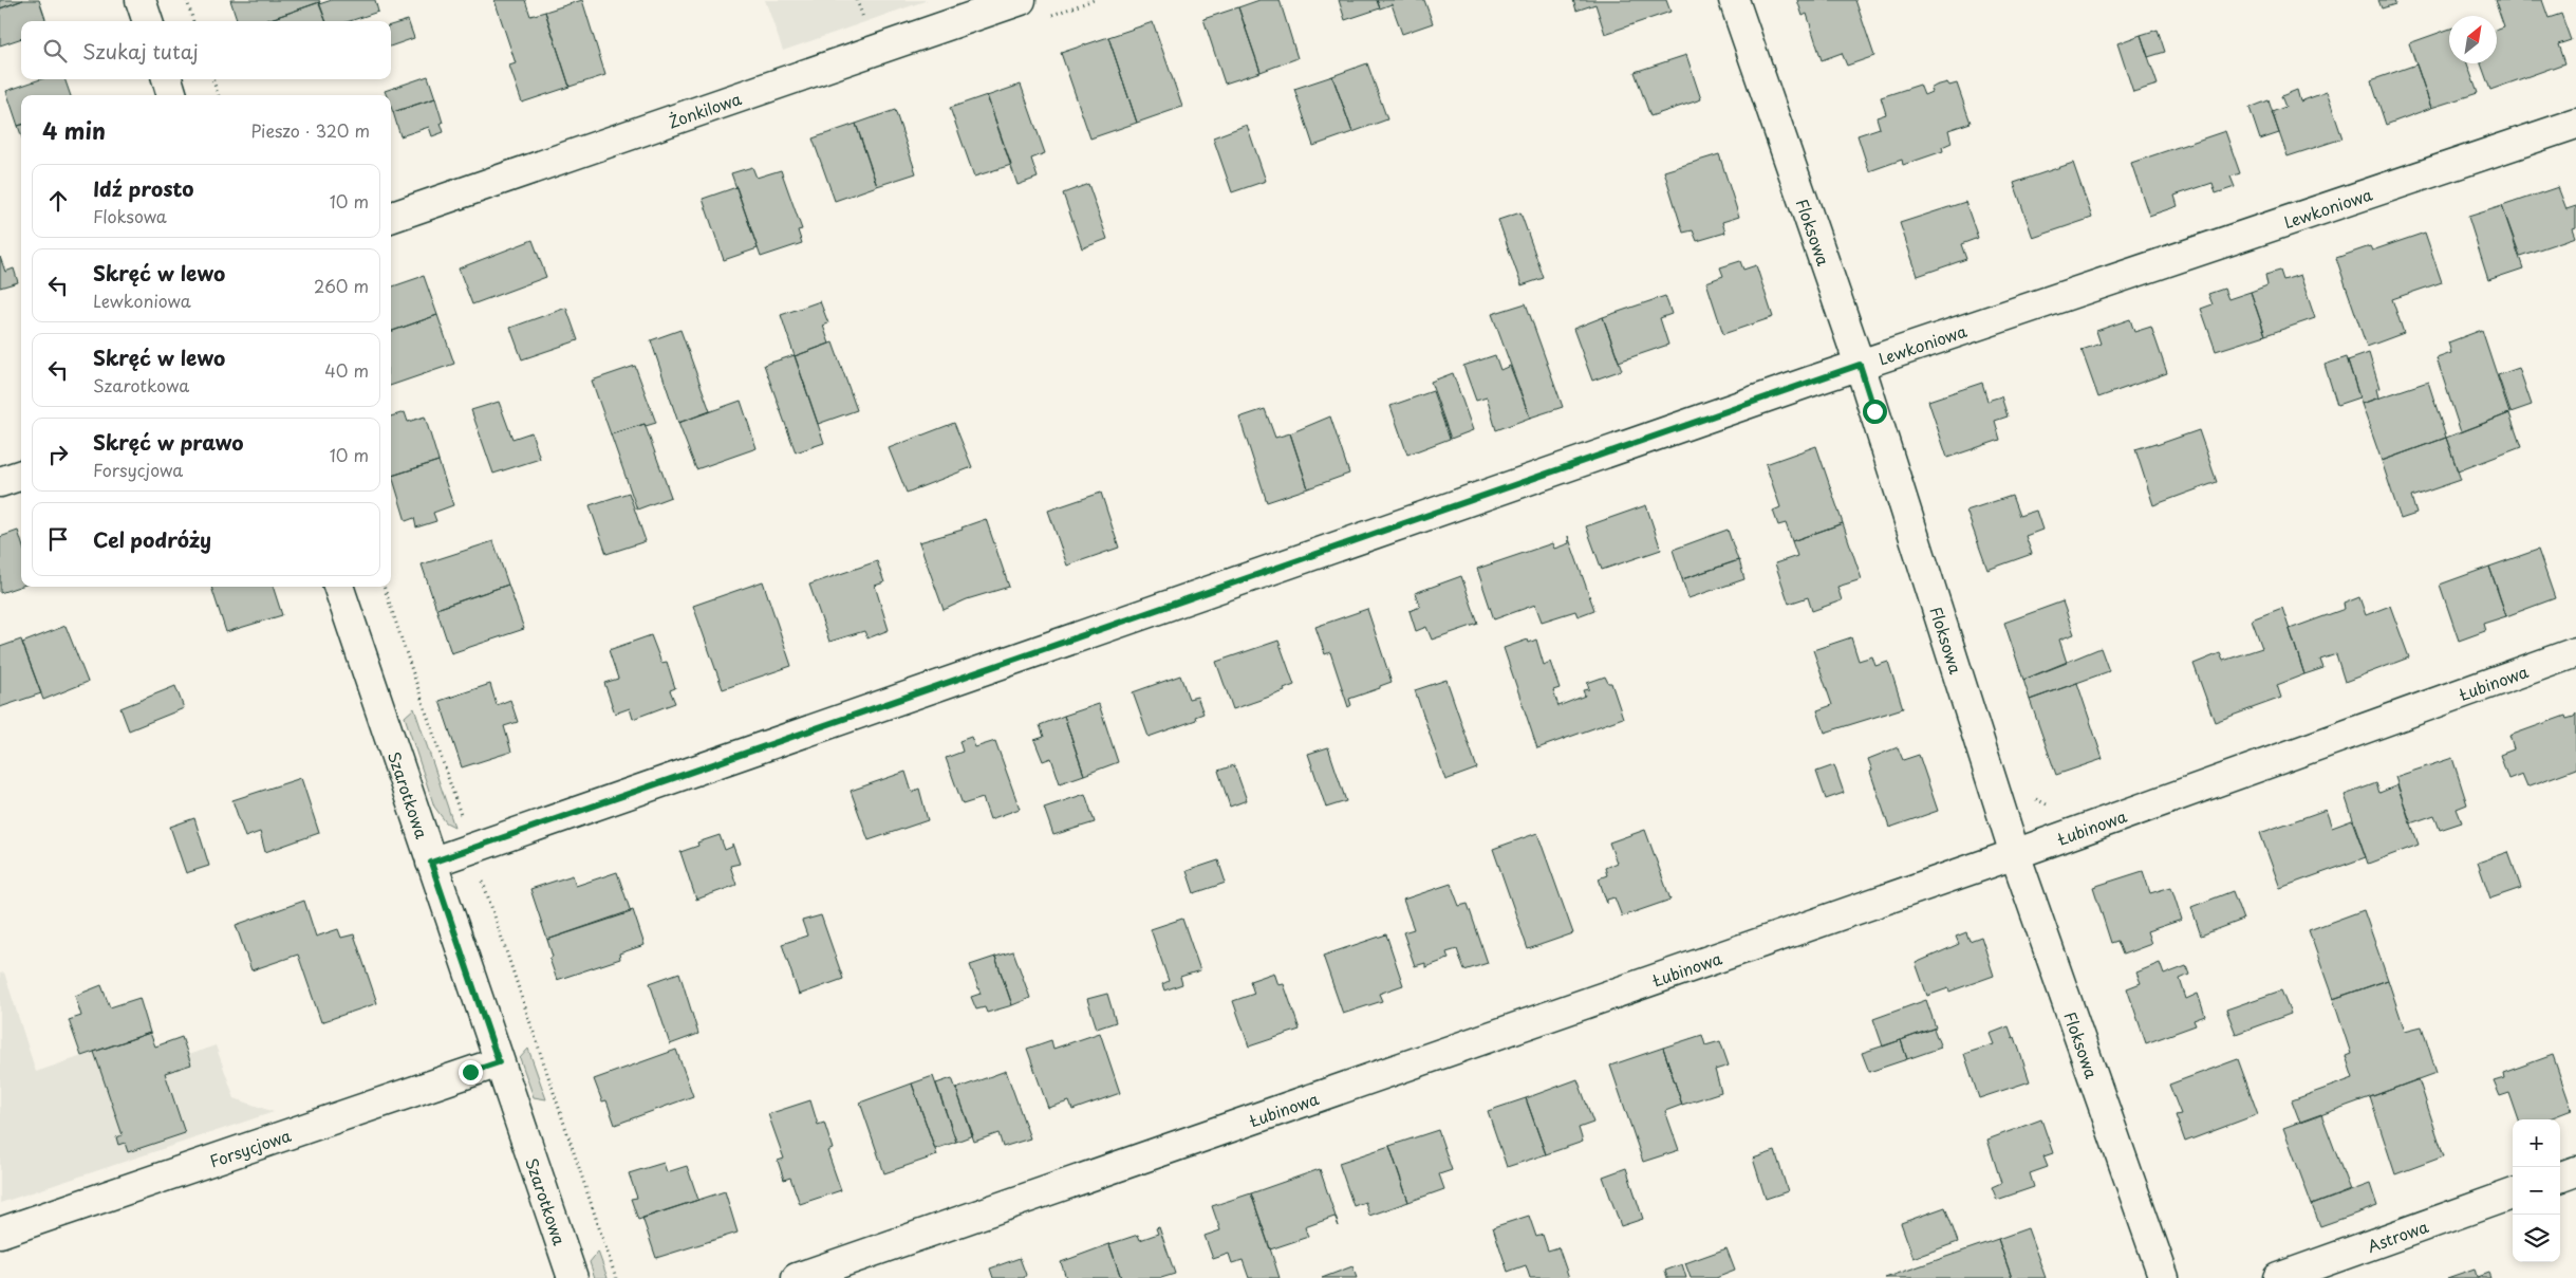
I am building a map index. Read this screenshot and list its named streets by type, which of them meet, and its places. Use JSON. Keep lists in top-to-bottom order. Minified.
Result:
{"streets":{"street":["Żonkilowa","Lewkoniowa","Floksowa","Łubinowa","Szarotkowa","Forsycjowa","Astrowa"]},"crossings":[["Lewkoniowa","Floksowa"],["Lewkoniowa","Szarotkowa"],["Floksowa","Łubinowa"],["Szarotkowa","Forsycjowa"]],"north":"top right","page":{"search":"Szukaj tutaj","heading":["4 min","Pieszo · 320 m"],"list":[["Idź prosto","Floksowa","10 m"],["Skręć w lewo","Lewkoniowa","260 m"],["Skręć w lewo","Szarotkowa","40 m"],["Skręć w prawo","Forsycjowa","10 m"],"Cel podróży"],"map_buttons":["+","−"]}}
